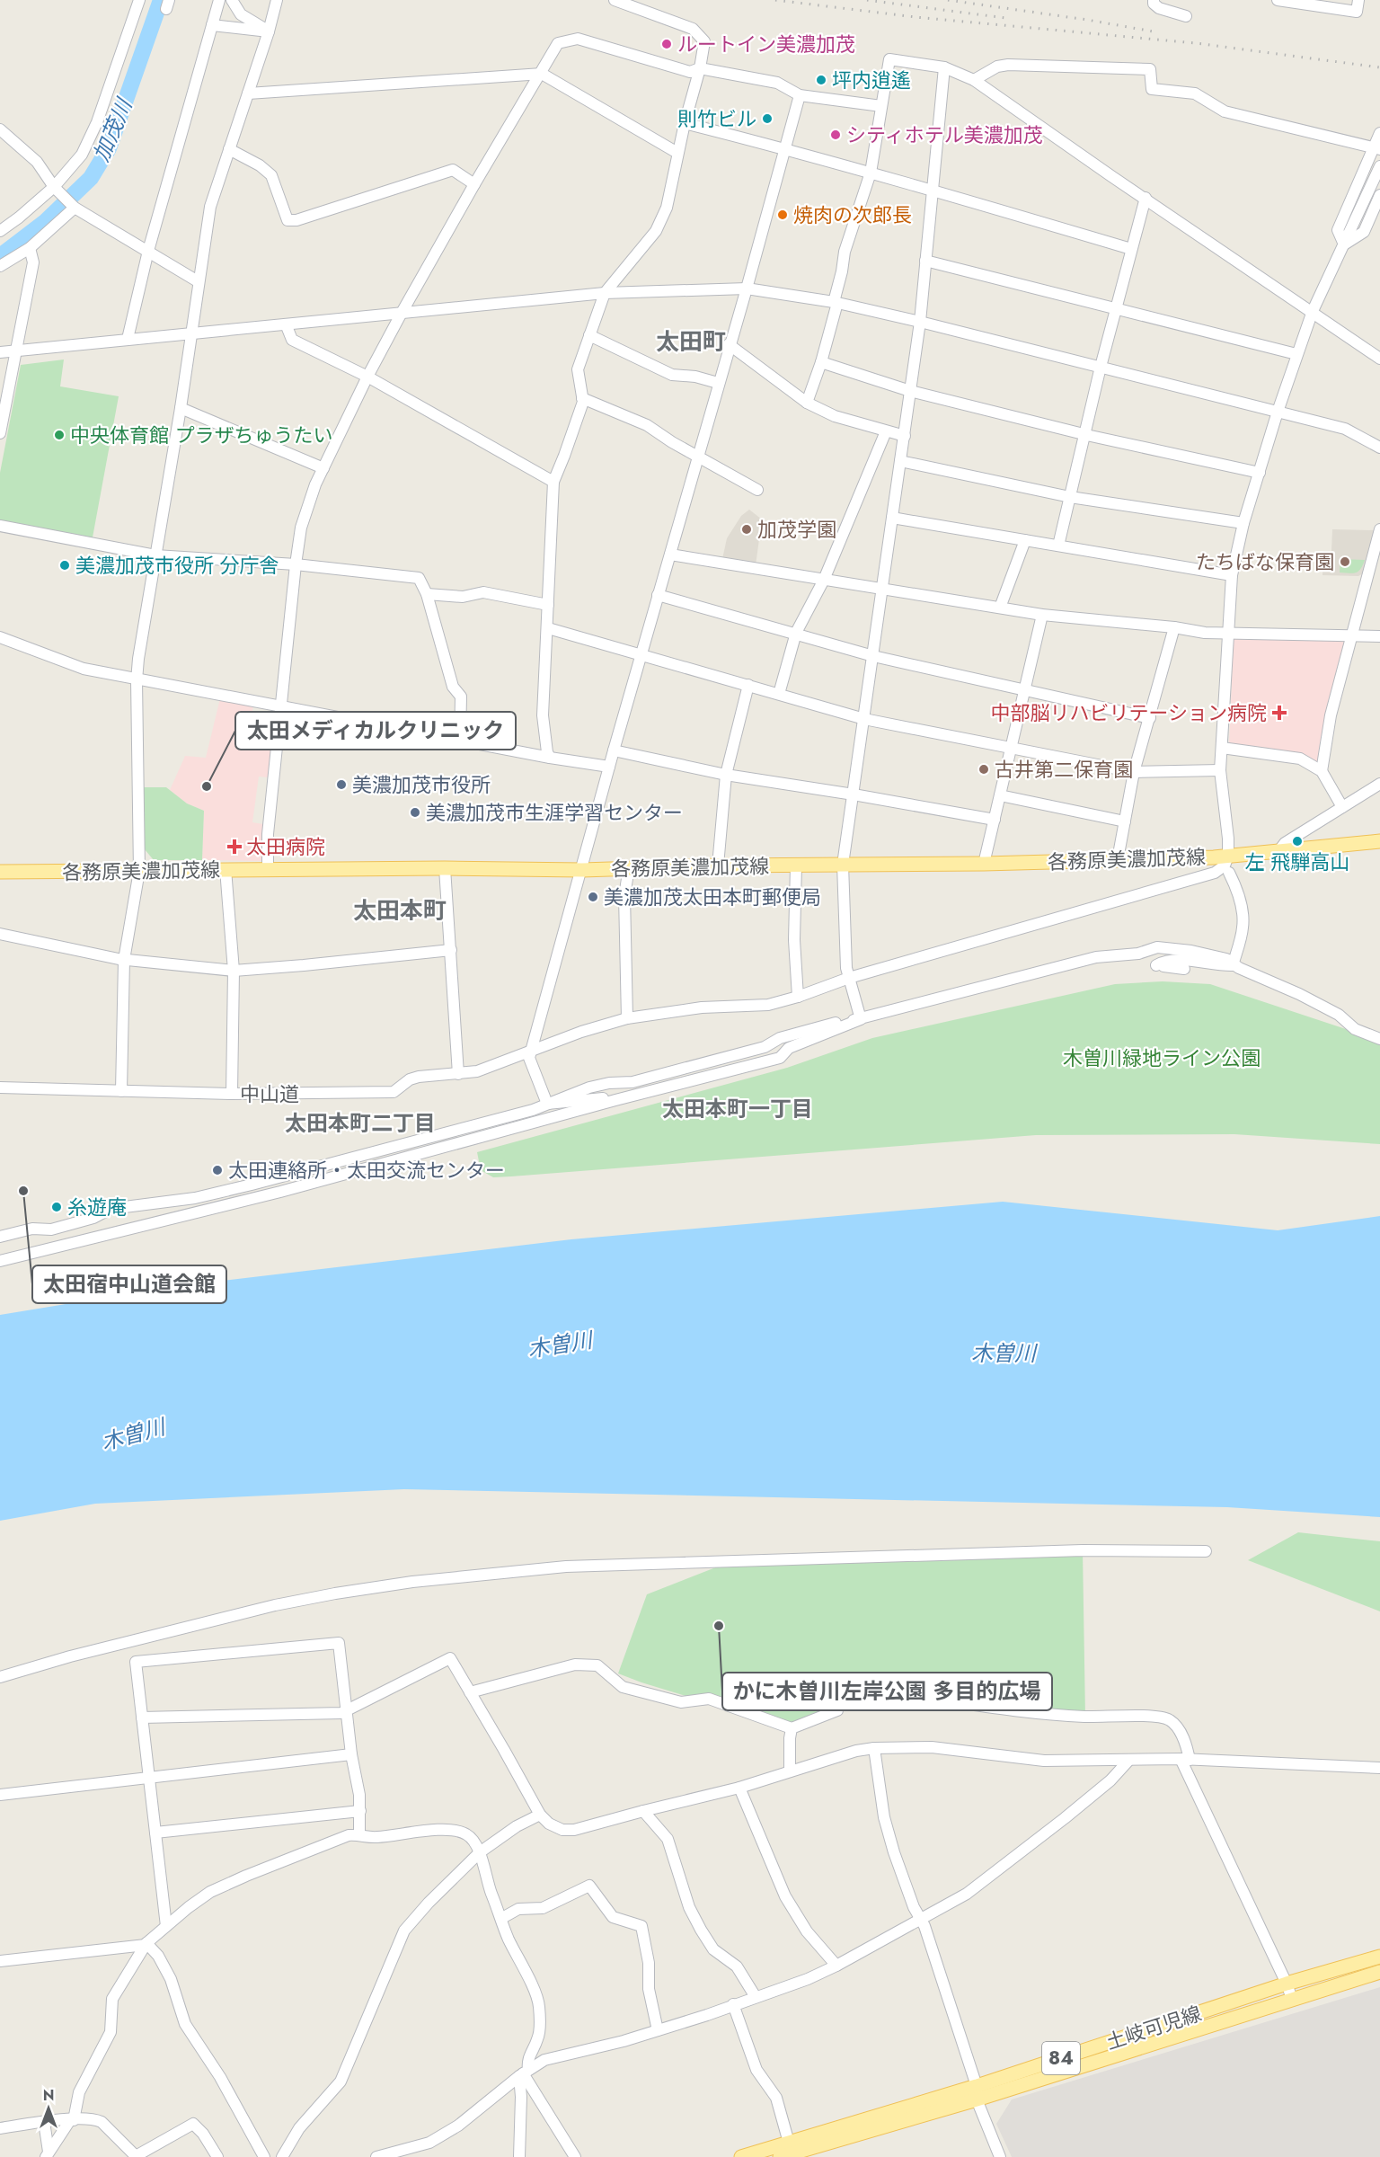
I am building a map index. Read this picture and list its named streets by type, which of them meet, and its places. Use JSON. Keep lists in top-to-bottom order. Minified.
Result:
{"streets":{"main road":["各務原美濃加茂線","土岐可児線","84"],"street":["中山道"]},"crossings":[["各務原美濃加茂線","中山道"]],"districts":["太田町","太田本町","太田本町一丁目","太田本町二丁目"],"water":["加茂川","木曽川"],"parks":["木曽川緑地ライン公園"],"places":{"other":["ルートイン美濃加茂","坪内逍遙","則竹ビル","シティホテル美濃加茂","焼肉の次郎長","中央体育館 プラザちゅうたい","加茂学園","たちばな保育園","美濃加茂市役所 分庁舎","古井第二保育園","美濃加茂市役所","太田メディカルクリニック","美濃加茂市生涯学習センター","左 飛騨高山","美濃加茂太田本町郵便局","太田連絡所・太田交流センター","太田宿中山道会館","糸遊庵","かに木曽川左岸公園 多目的広場"],"health":["中部脳リハビリテーション病院","太田病院"]},"north":"top"}
